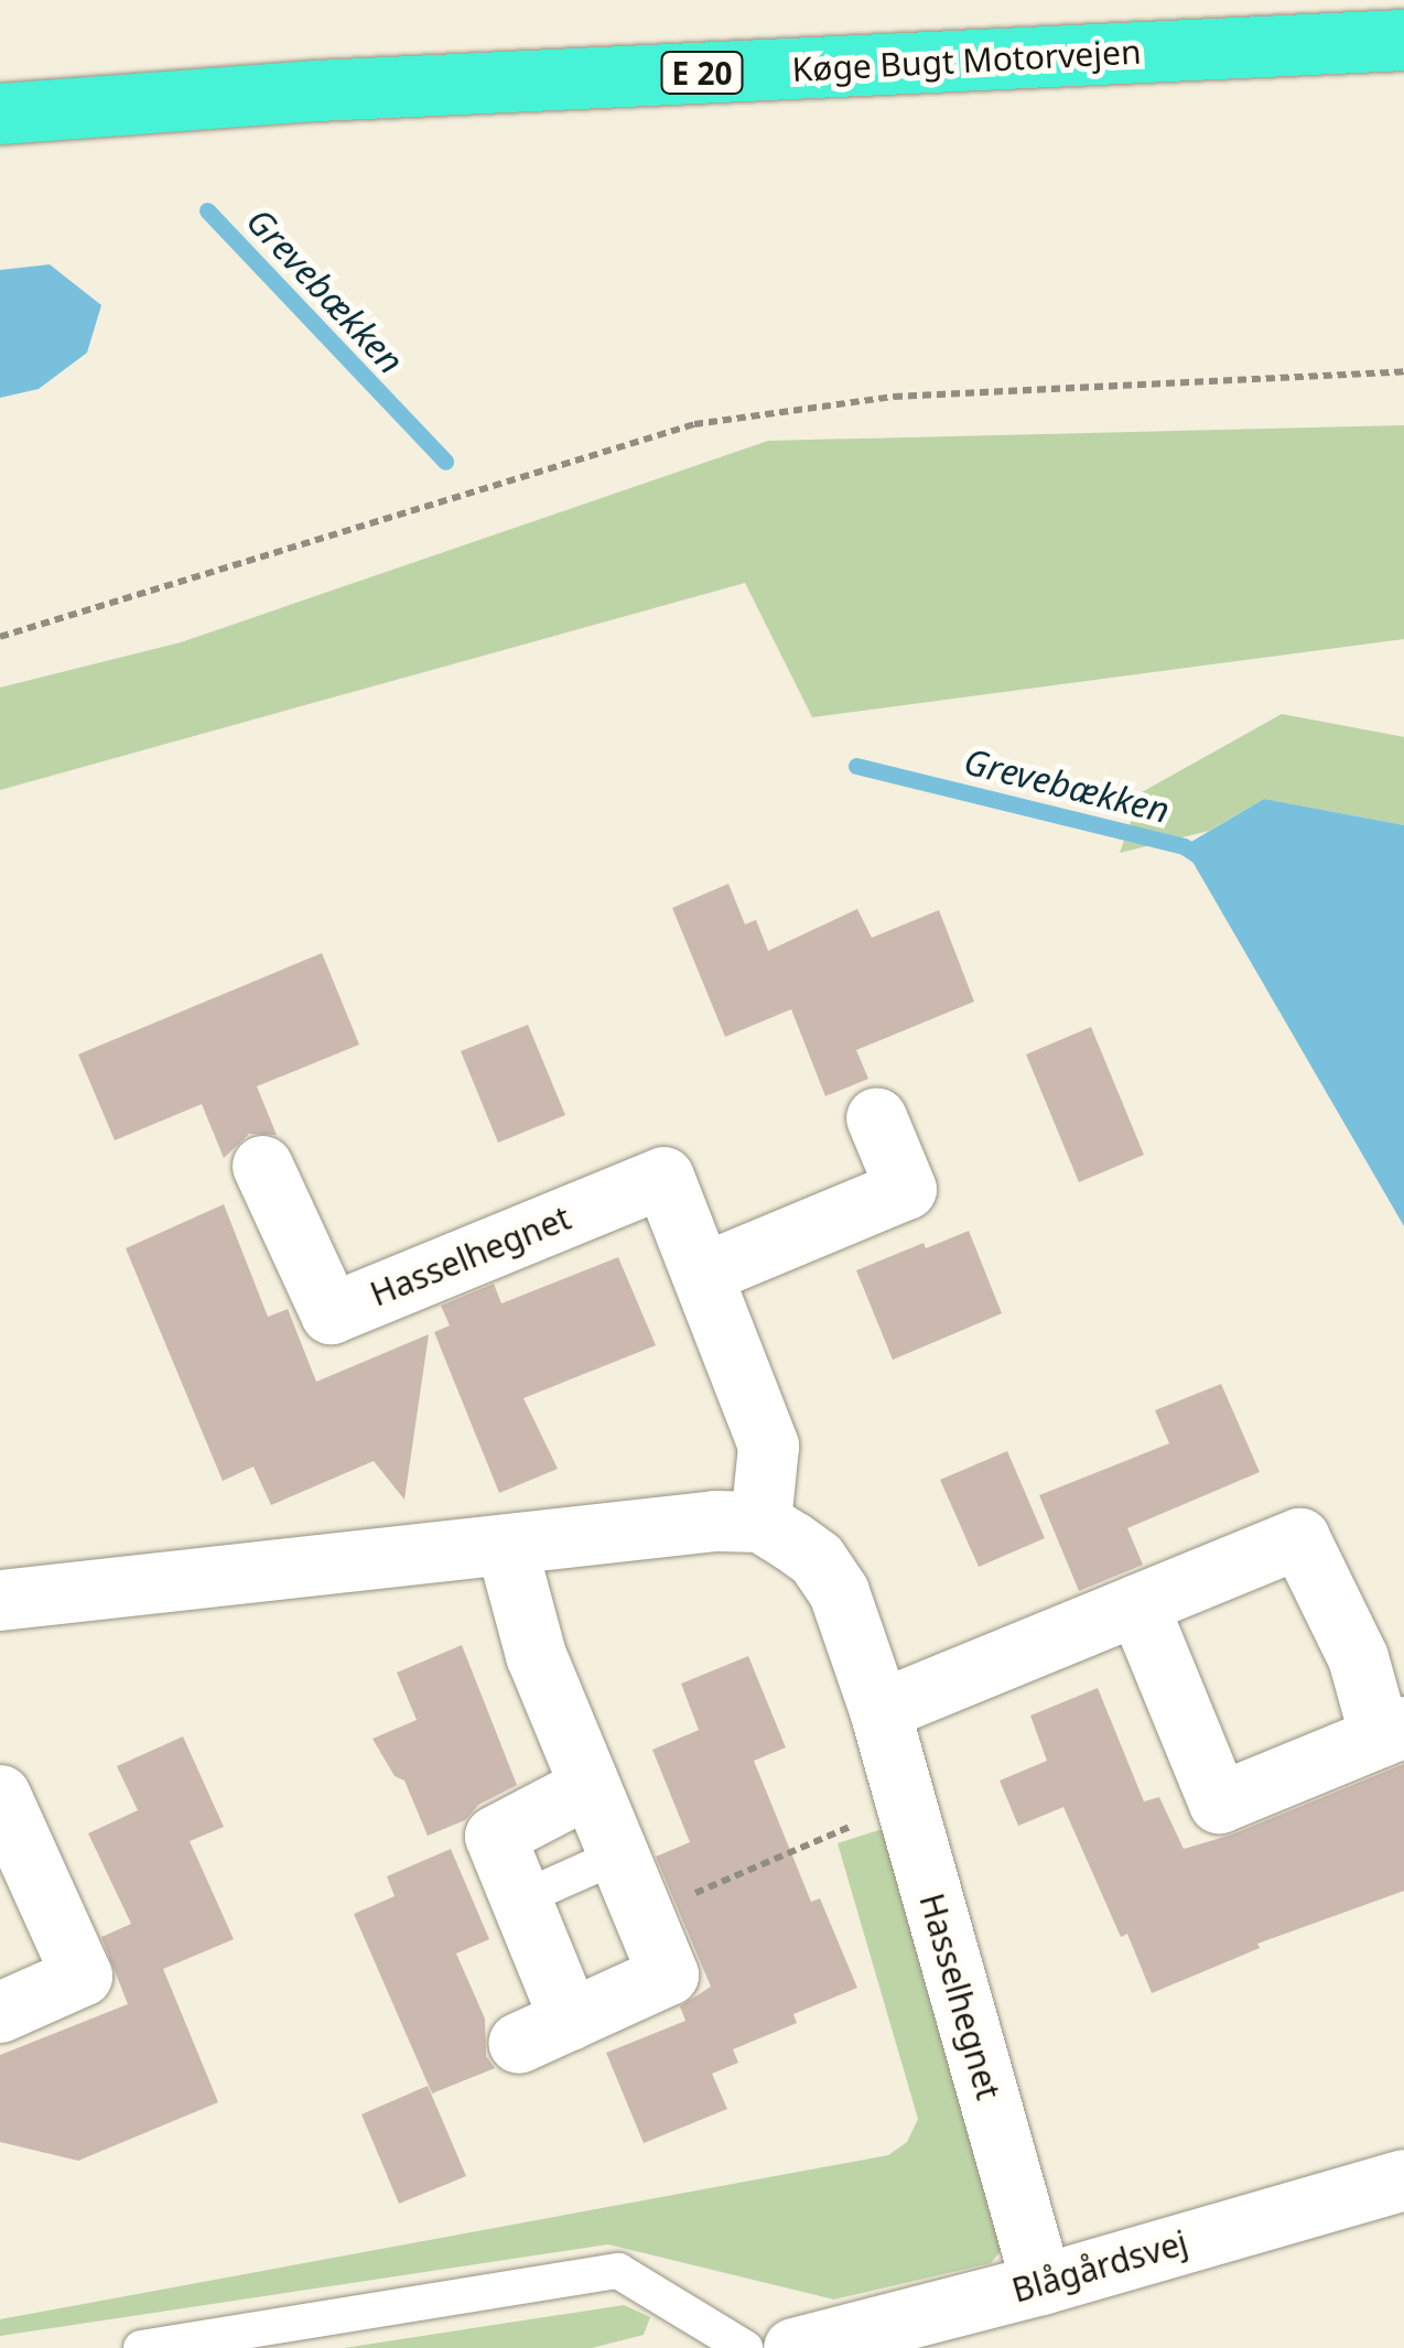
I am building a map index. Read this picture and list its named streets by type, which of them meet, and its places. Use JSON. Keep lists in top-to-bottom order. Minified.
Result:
{"streets":{"highway":["Køge Bugt Motorvejen","E 20"],"street":["Hasselhegnet","Blågårdsvej"]},"crossings":[["Hasselhegnet","Blågårdsvej"]],"water":["Grevebækken"]}
